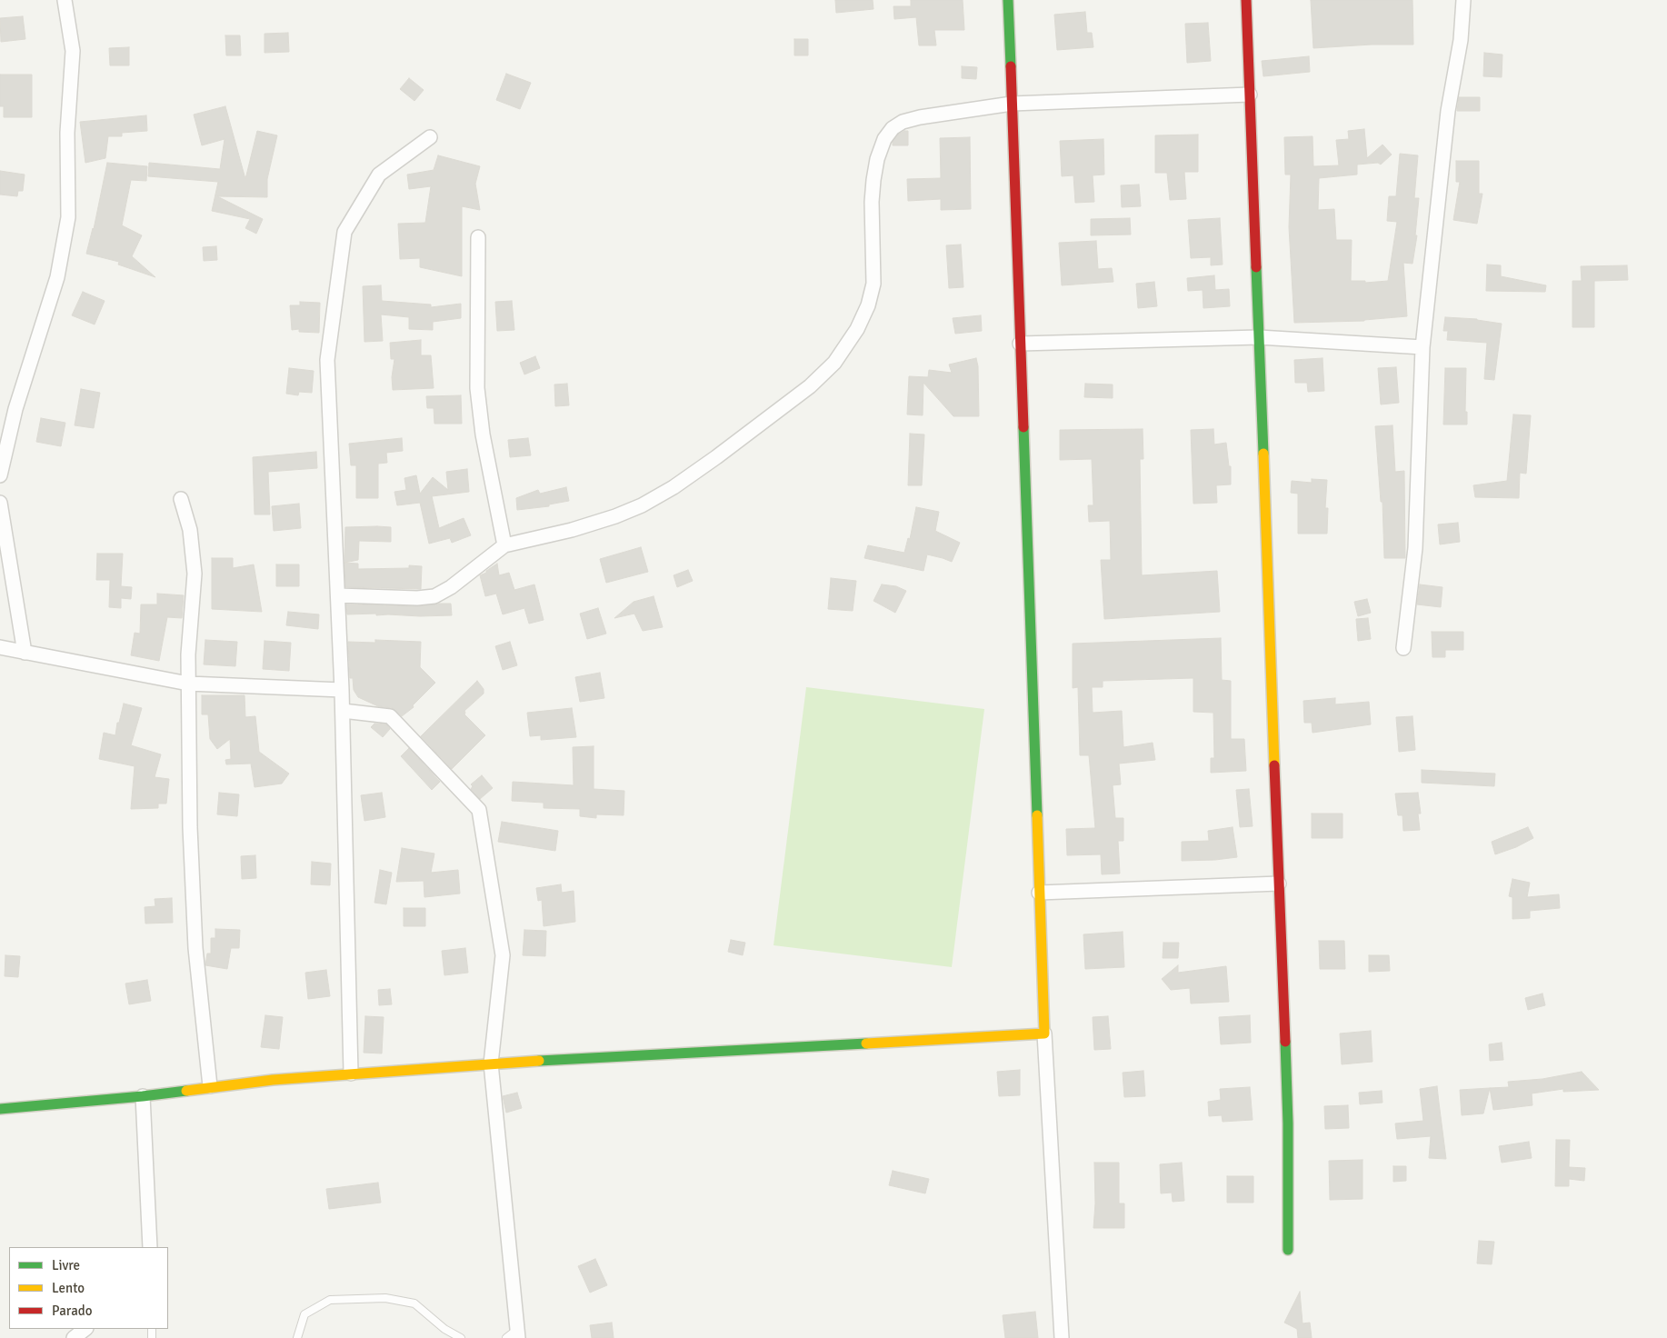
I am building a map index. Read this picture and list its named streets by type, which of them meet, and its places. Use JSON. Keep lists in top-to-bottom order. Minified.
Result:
{"legend":["Livre","Lento","Parado"]}
